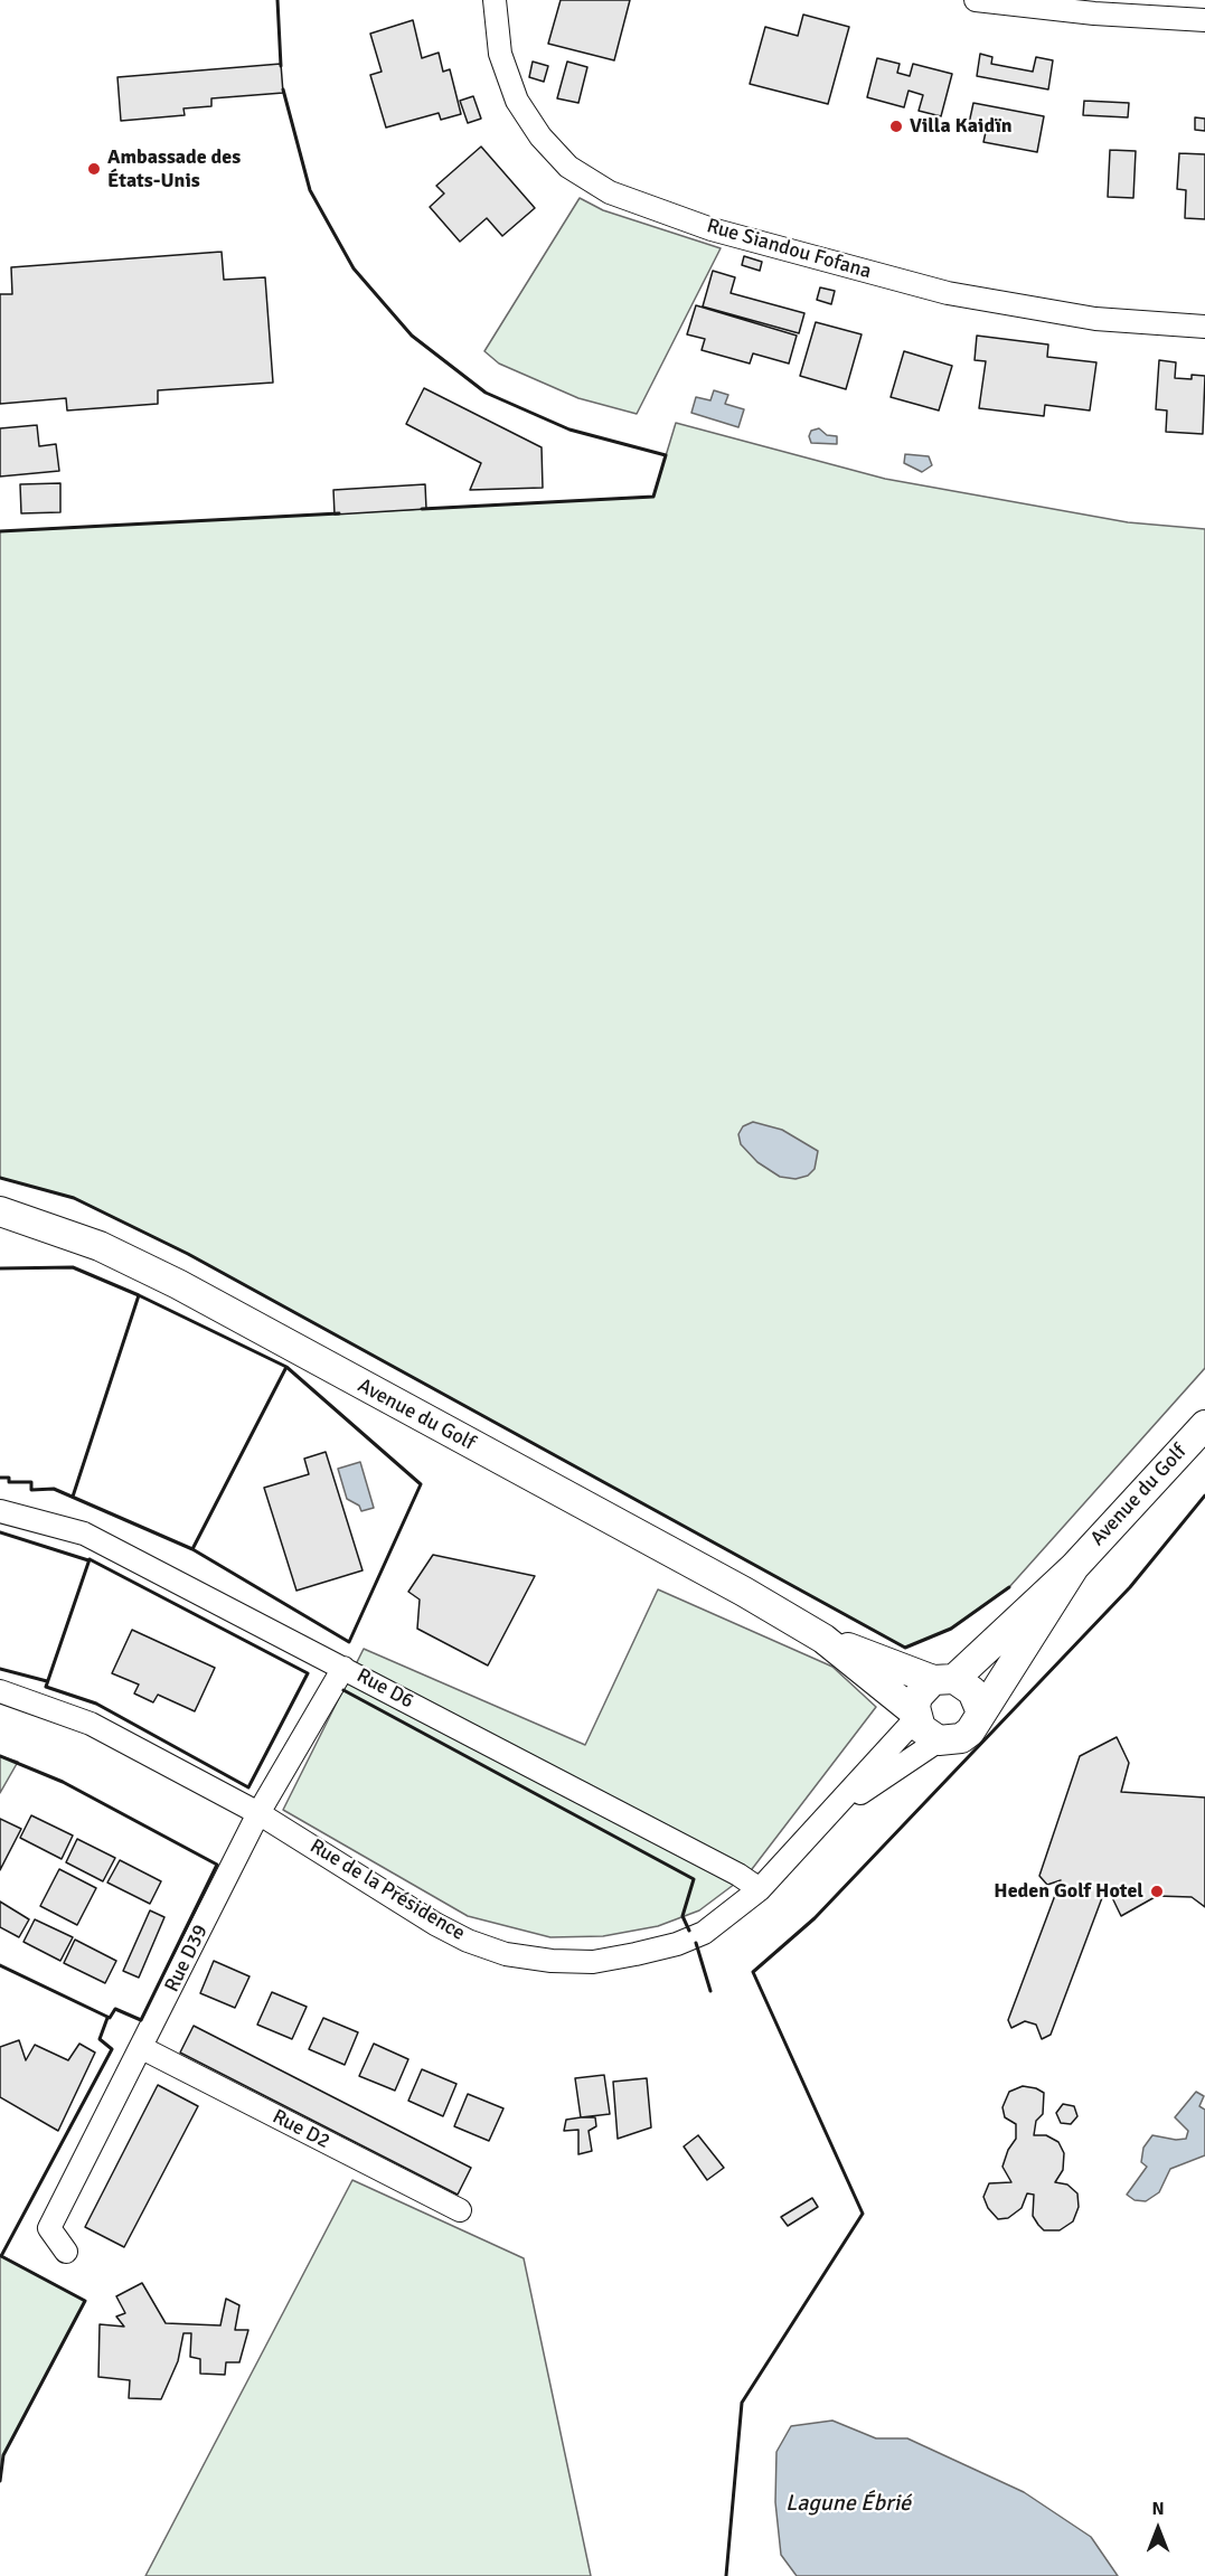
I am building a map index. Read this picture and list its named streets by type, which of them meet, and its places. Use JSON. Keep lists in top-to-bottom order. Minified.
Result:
{"streets":{"main road":["Avenue du Golf"],"street":["Rue Siandou Fofana","Rue D6","Rue de la Présidence","Rue D39","Rue D2"]},"crossings":[["Avenue du Golf","Rue de la Présidence"],["Rue D6","Rue de la Présidence"],["Rue D6","Rue D39"],["Rue de la Présidence","Rue D39"],["Rue D39","Rue D2"]],"water":["Lagune Ébrié"],"places":["Villa Kaidïn","Ambassade des États-Unis","Heden Golf Hotel"],"north":"top"}
